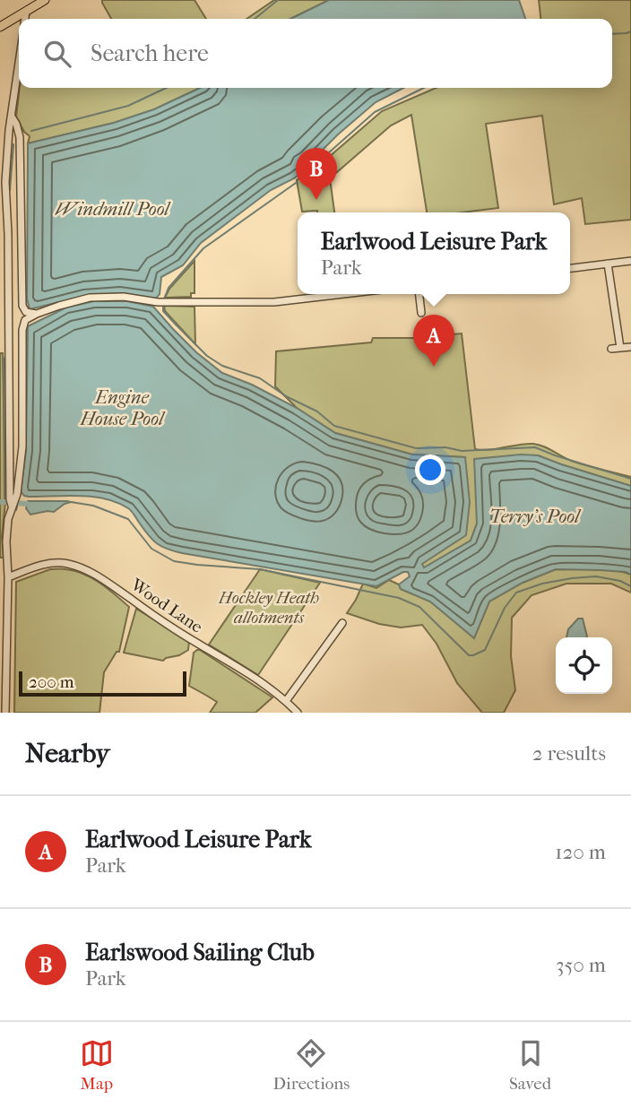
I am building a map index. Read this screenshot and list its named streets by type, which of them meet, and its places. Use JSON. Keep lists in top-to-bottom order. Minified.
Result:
{"streets":{"street":["Wood Lane"]},"water":["Windmill Pool","Engine House Pool","Terry's Pool"],"parks":["Hockley Heath allotments"],"scale_bar":"200 m","page":{"search":"Search here","pins":["B","A"],"popup":["Earlwood Leisure Park","Park"],"scale":"200 m","heading":["Nearby","2 results"],"list":[{"mark":"A","name":"Earlwood Leisure Park","note":"Park","value":"120 m"},{"mark":"B","name":"Earlswood Sailing Club","note":"Park","value":"350 m"}],"nav":["Map","Directions","Saved"]}}
